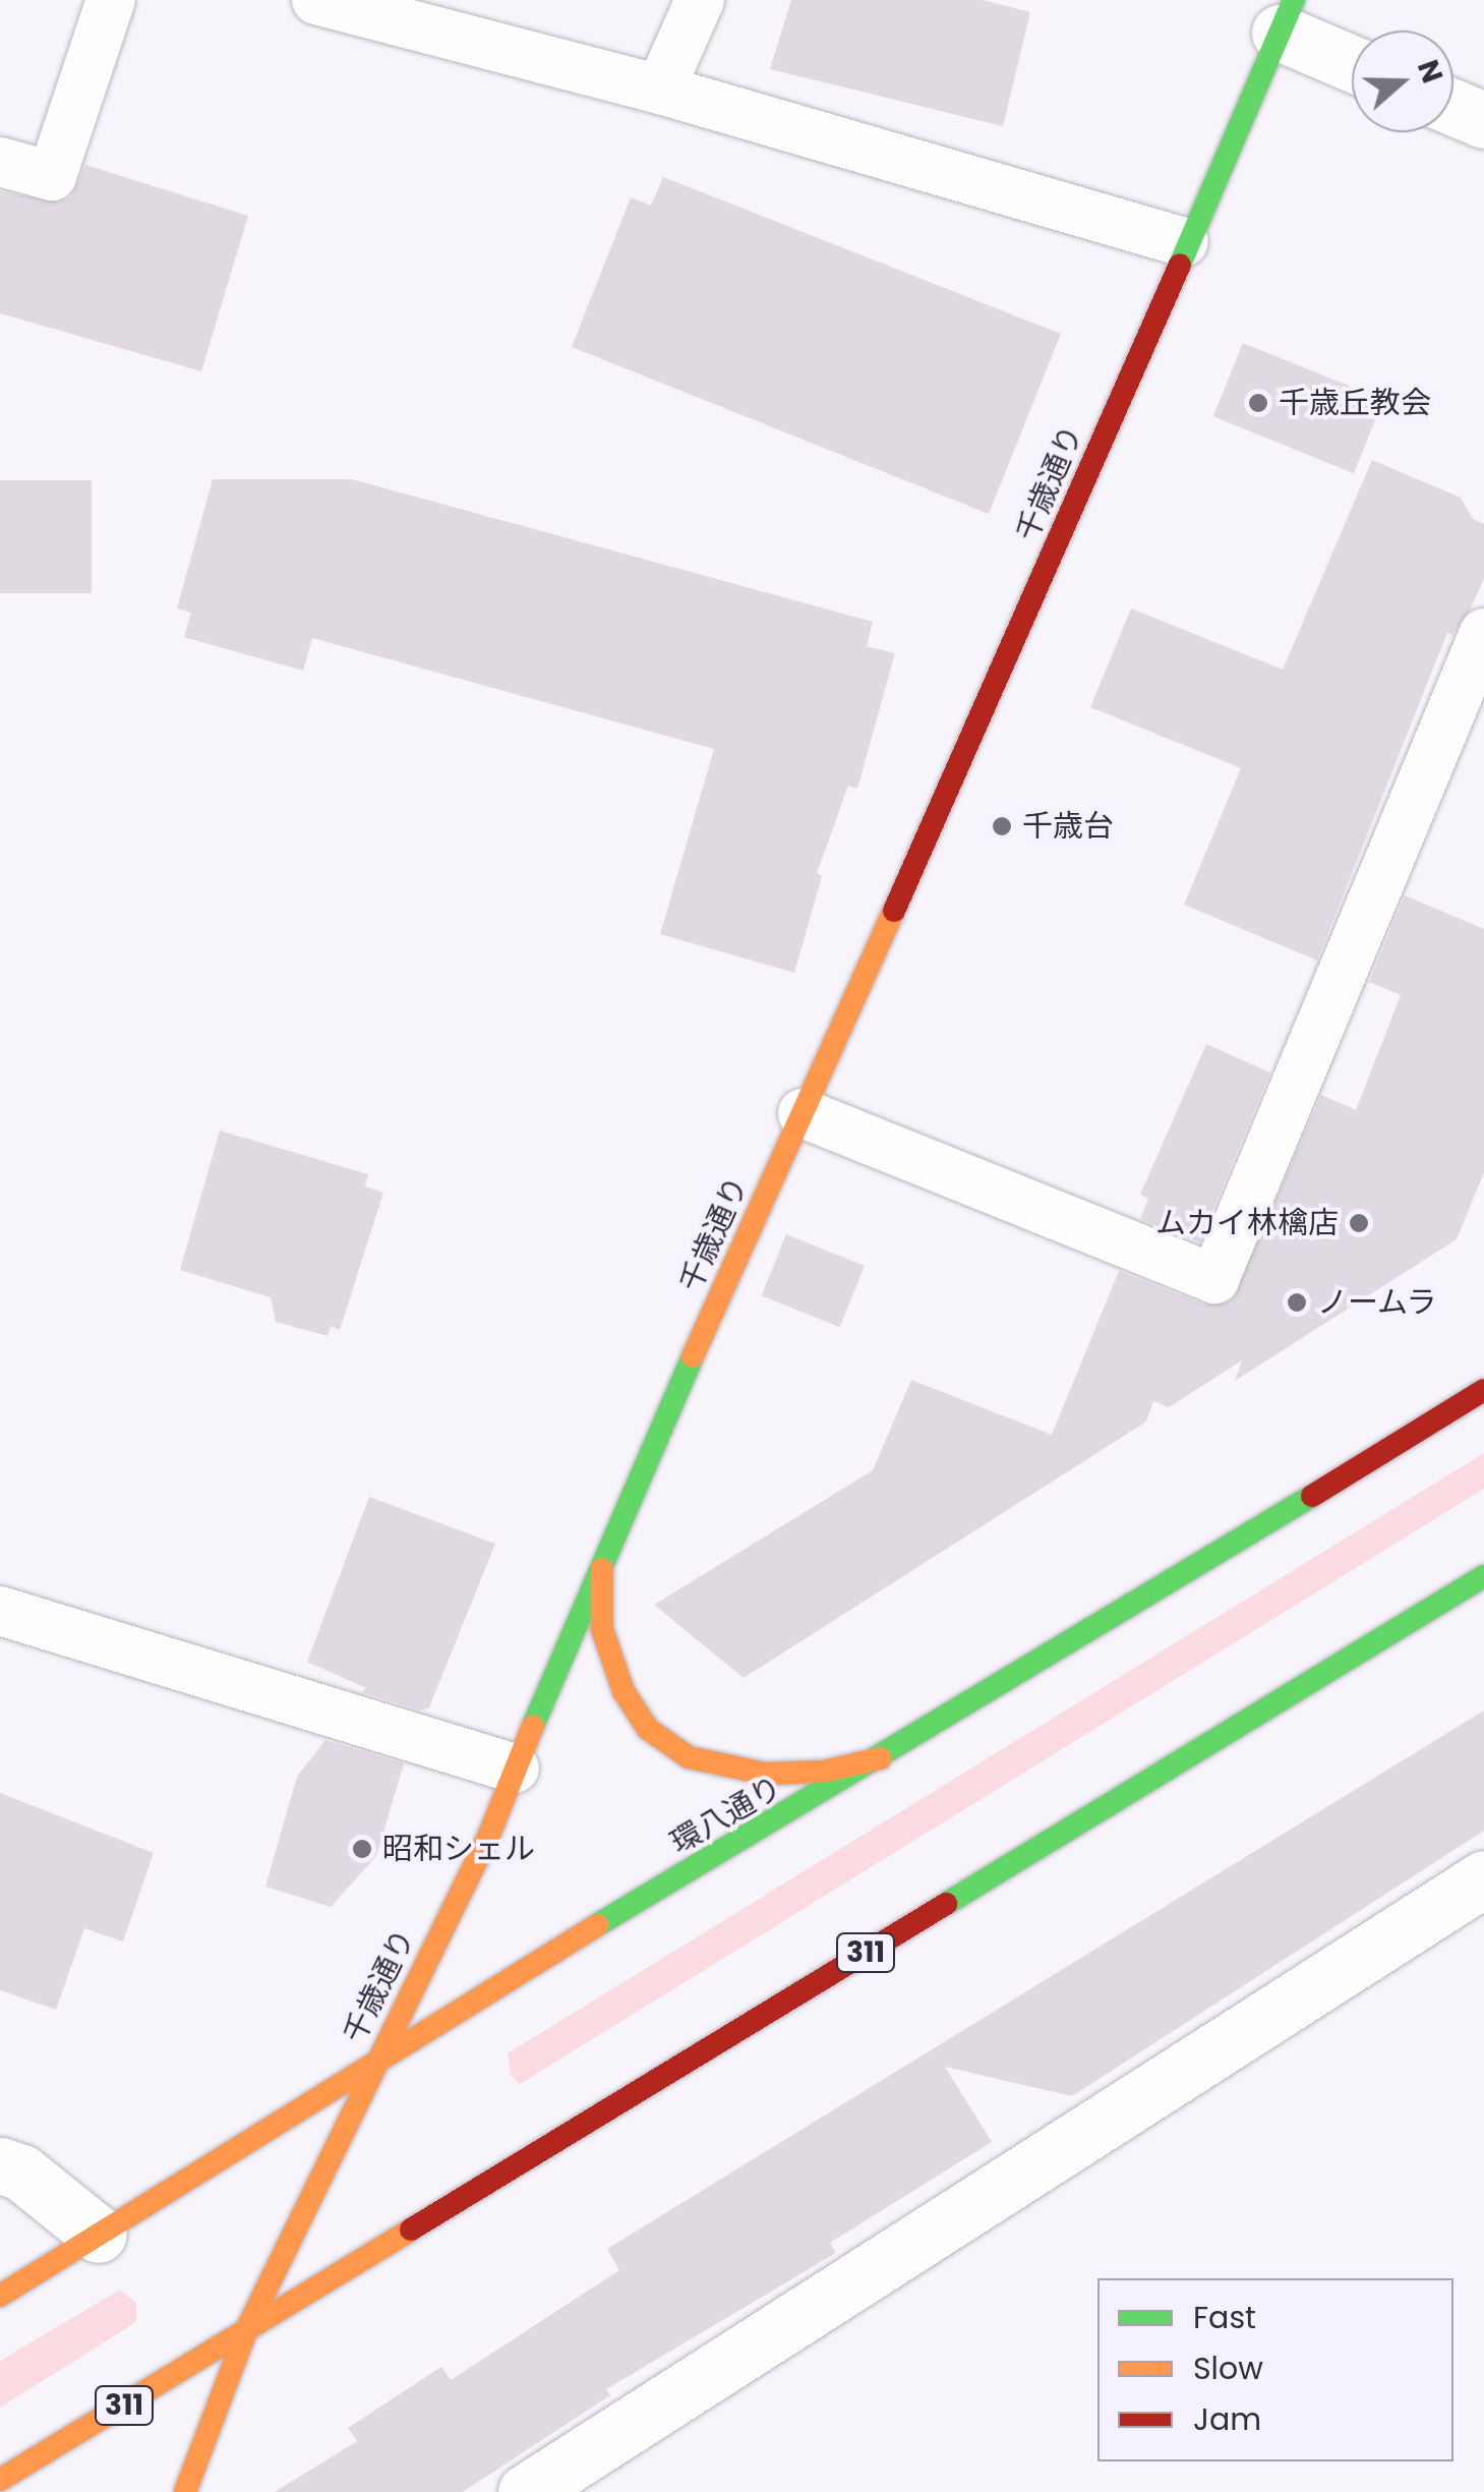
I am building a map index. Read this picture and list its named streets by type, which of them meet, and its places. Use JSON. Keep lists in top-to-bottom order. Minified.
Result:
{"streets":{"main road":["千歳通り","環八通り","311"]},"crossings":[["千歳通り","環八通り"],["千歳通り","311"]],"places":["千歳丘教会","千歳台","ムカイ林檎店","ノームラ","昭和シェル"],"legend":["Fast","Slow","Jam"],"north":"right"}
